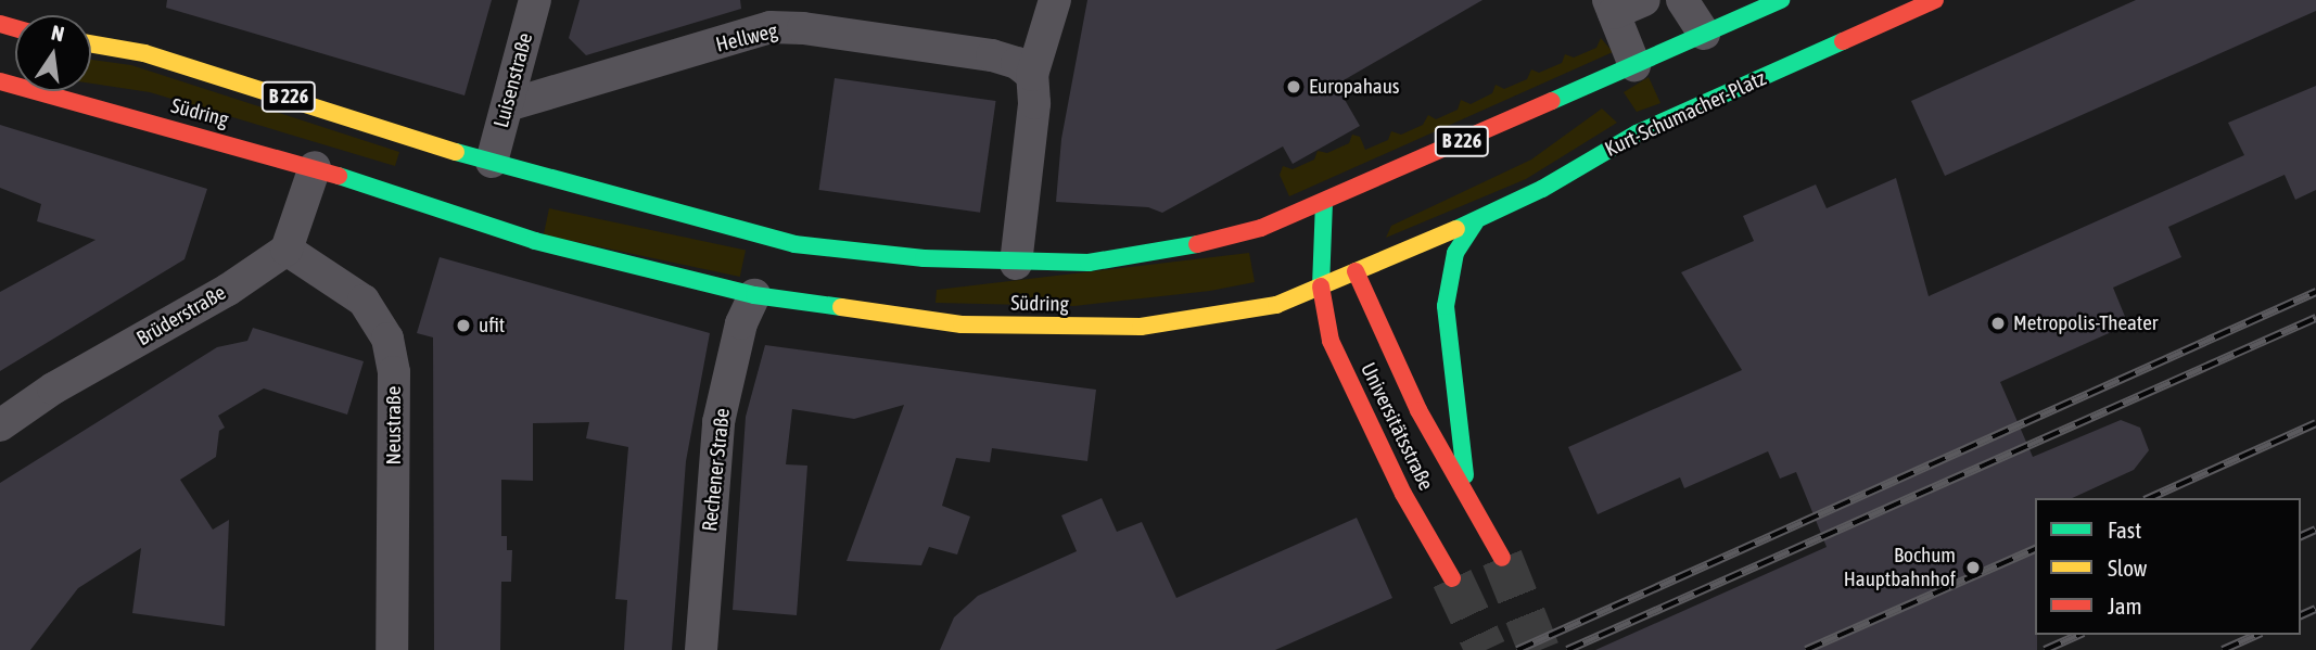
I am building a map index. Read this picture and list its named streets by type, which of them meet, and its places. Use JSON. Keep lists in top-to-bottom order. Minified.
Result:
{"streets":{"main road":["B 226","Südring","Kurt-Schumacher-Platz","Universitätsstraße"],"street":["Hellweg","Luisenstraße","Brüderstraße","Neustraße","Rechener Straße"]},"crossings":[["Hellweg","Luisenstraße"],["Luisenstraße","Südring"],["B 226","Südring"],["Südring","Kurt-Schumacher-Platz"],["Südring","Universitätsstraße"],["Südring","Rechener Straße"],["Kurt-Schumacher-Platz","Universitätsstraße"],["Brüderstraße","Neustraße"]],"places":["Europahaus","Metropolis-Theater","ufit","Bochum Hauptbahnhof"],"legend":["Fast","Slow","Jam"],"north":"top"}
